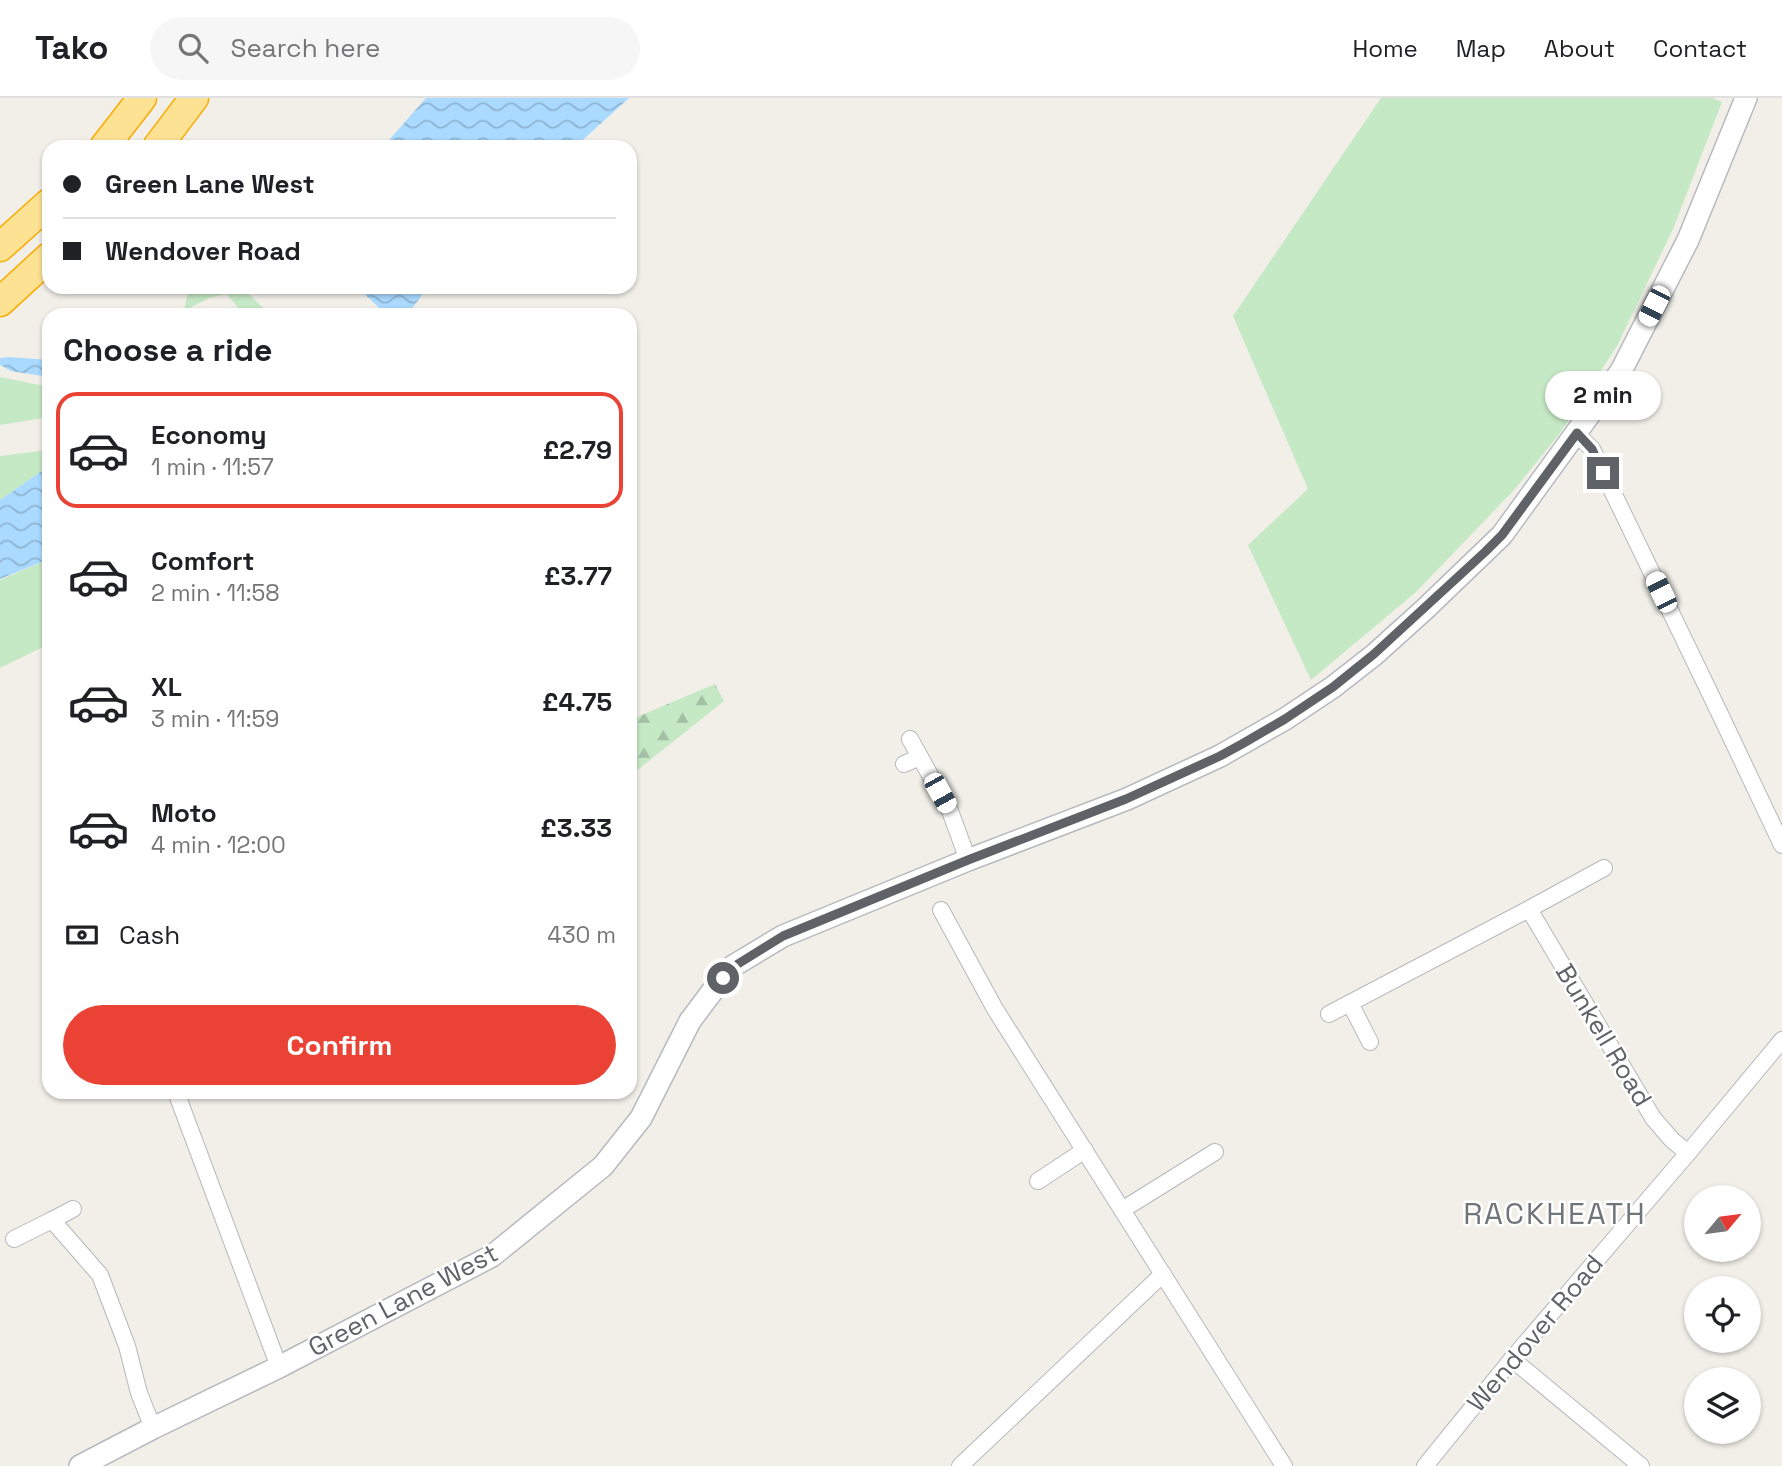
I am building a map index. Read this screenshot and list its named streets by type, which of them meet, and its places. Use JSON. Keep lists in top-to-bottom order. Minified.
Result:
{"streets":{"street":["Bunkell Road","Green Lane West","Wendover Road"]},"crossings":[["Bunkell Road","Wendover Road"]],"districts":["RACKHEATH"],"north":"top right","page":{"header":"Tako","search":"Search here","nav":["Home","Map","About","Contact"],"banner":["Green Lane West","Wendover Road"],"heading":"Choose a ride","bubble":"2 min","list":[{"name":"Economy","note":"1 min · 11:57","value":"£2.79"},{"name":"Comfort","note":"2 min · 11:58","value":"£3.77"},{"name":"XL","note":"3 min · 11:59","value":"£4.75"},{"name":"Moto","note":"4 min · 12:00","value":"£3.33"}],"pay":["Cash","430 m"],"buttons":"Confirm"}}
